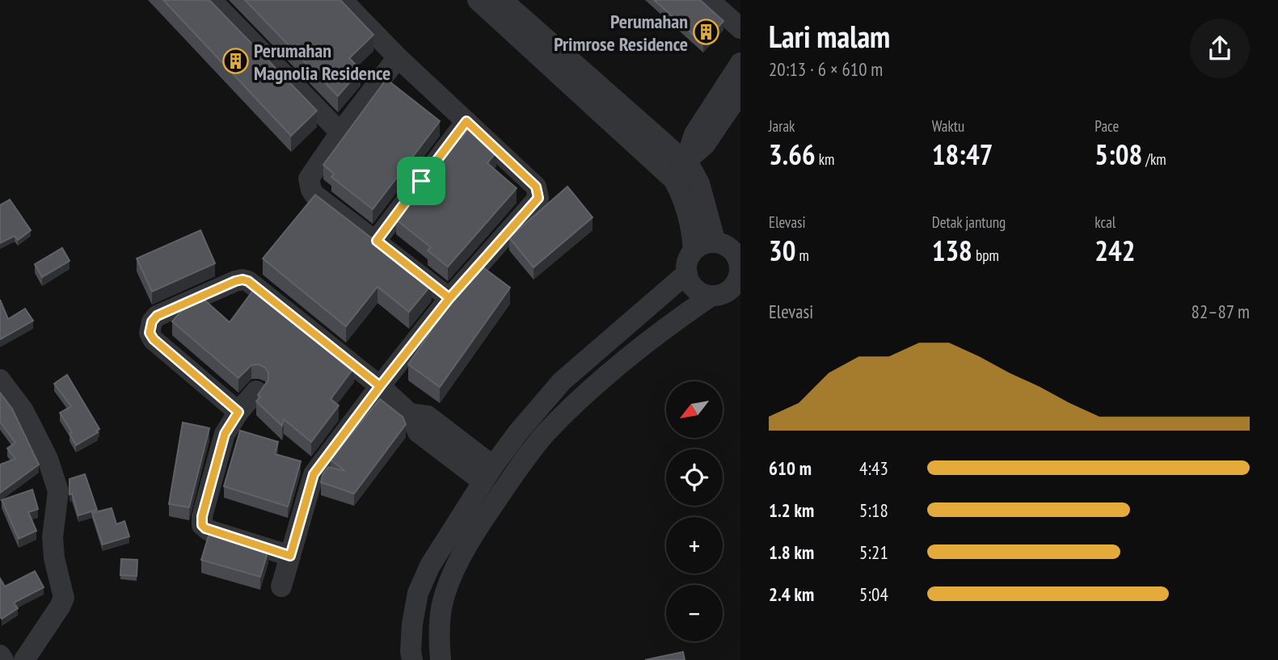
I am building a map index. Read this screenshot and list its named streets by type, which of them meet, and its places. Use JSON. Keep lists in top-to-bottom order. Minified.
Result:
{"places":{"building":["Perumahan Primrose Residence","Perumahan Magnolia Residence"]},"north":"bottom left","page":{"heading":["Lari malam","20:13 · 6 × 610 m"],"stats":[["Jarak","3.66 km"],["Waktu","18:47"],["Pace","5:08 /km"],["Elevasi","30 m"],["Detak jantung","138 bpm"],["kcal","242"]],"chart":["Elevasi","82–87 m"],"map_buttons":["+","−"],"list":[{"name":"610 m","note":"4:43"},{"name":"1.2 km","note":"5:18"},{"name":"1.8 km","note":"5:21"},{"name":"2.4 km","note":"5:04"}]}}
